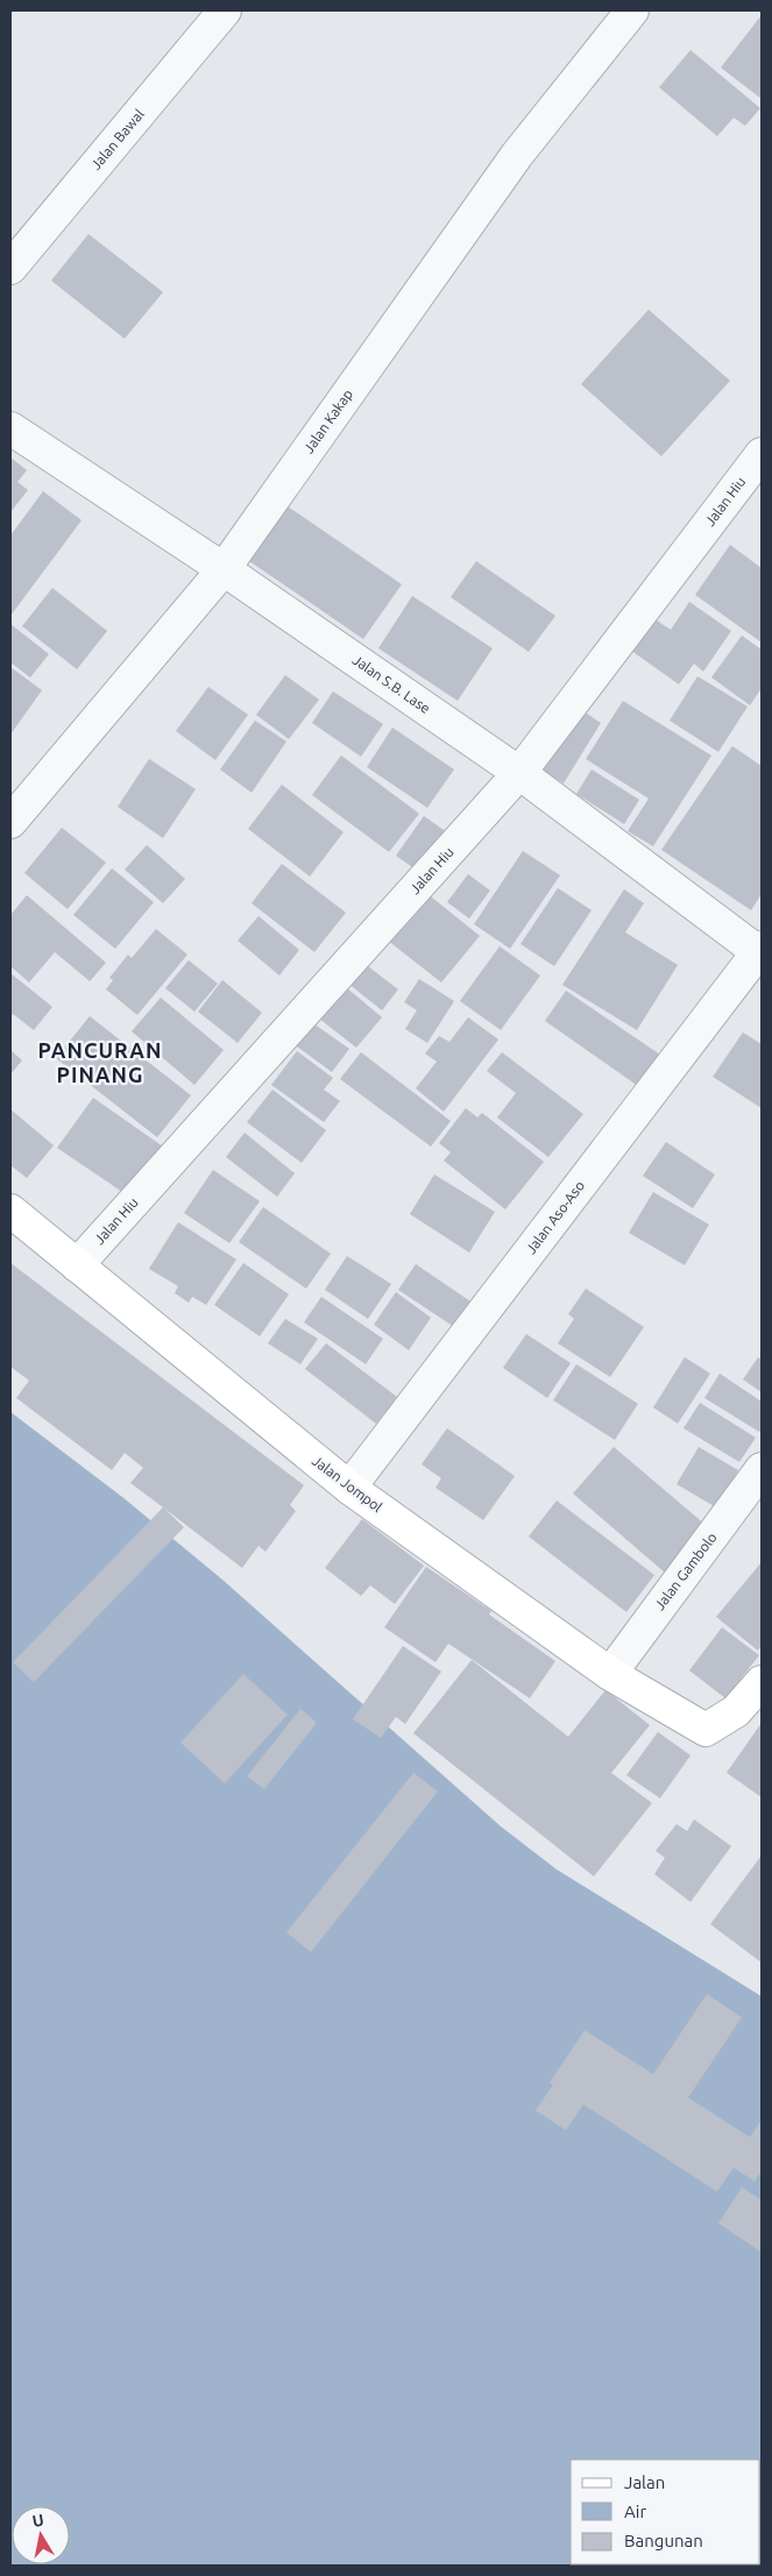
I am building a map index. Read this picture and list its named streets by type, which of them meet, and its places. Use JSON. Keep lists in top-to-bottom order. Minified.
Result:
{"streets":{"street":["Jalan Bawal","Jalan Kakap","Jalan Hiu","Jalan S.B. Lase","Jalan Aso-Aso","Jalan Jompol","Jalan Gambolo"]},"crossings":[["Jalan Kakap","Jalan S.B. Lase"],["Jalan Hiu","Jalan S.B. Lase"],["Jalan Hiu","Jalan Jompol"],["Jalan S.B. Lase","Jalan Aso-Aso"],["Jalan Aso-Aso","Jalan Jompol"],["Jalan Jompol","Jalan Gambolo"]],"districts":["PANCURAN PINANG"],"legend":["Jalan","Air","Bangunan"],"north":"top"}
